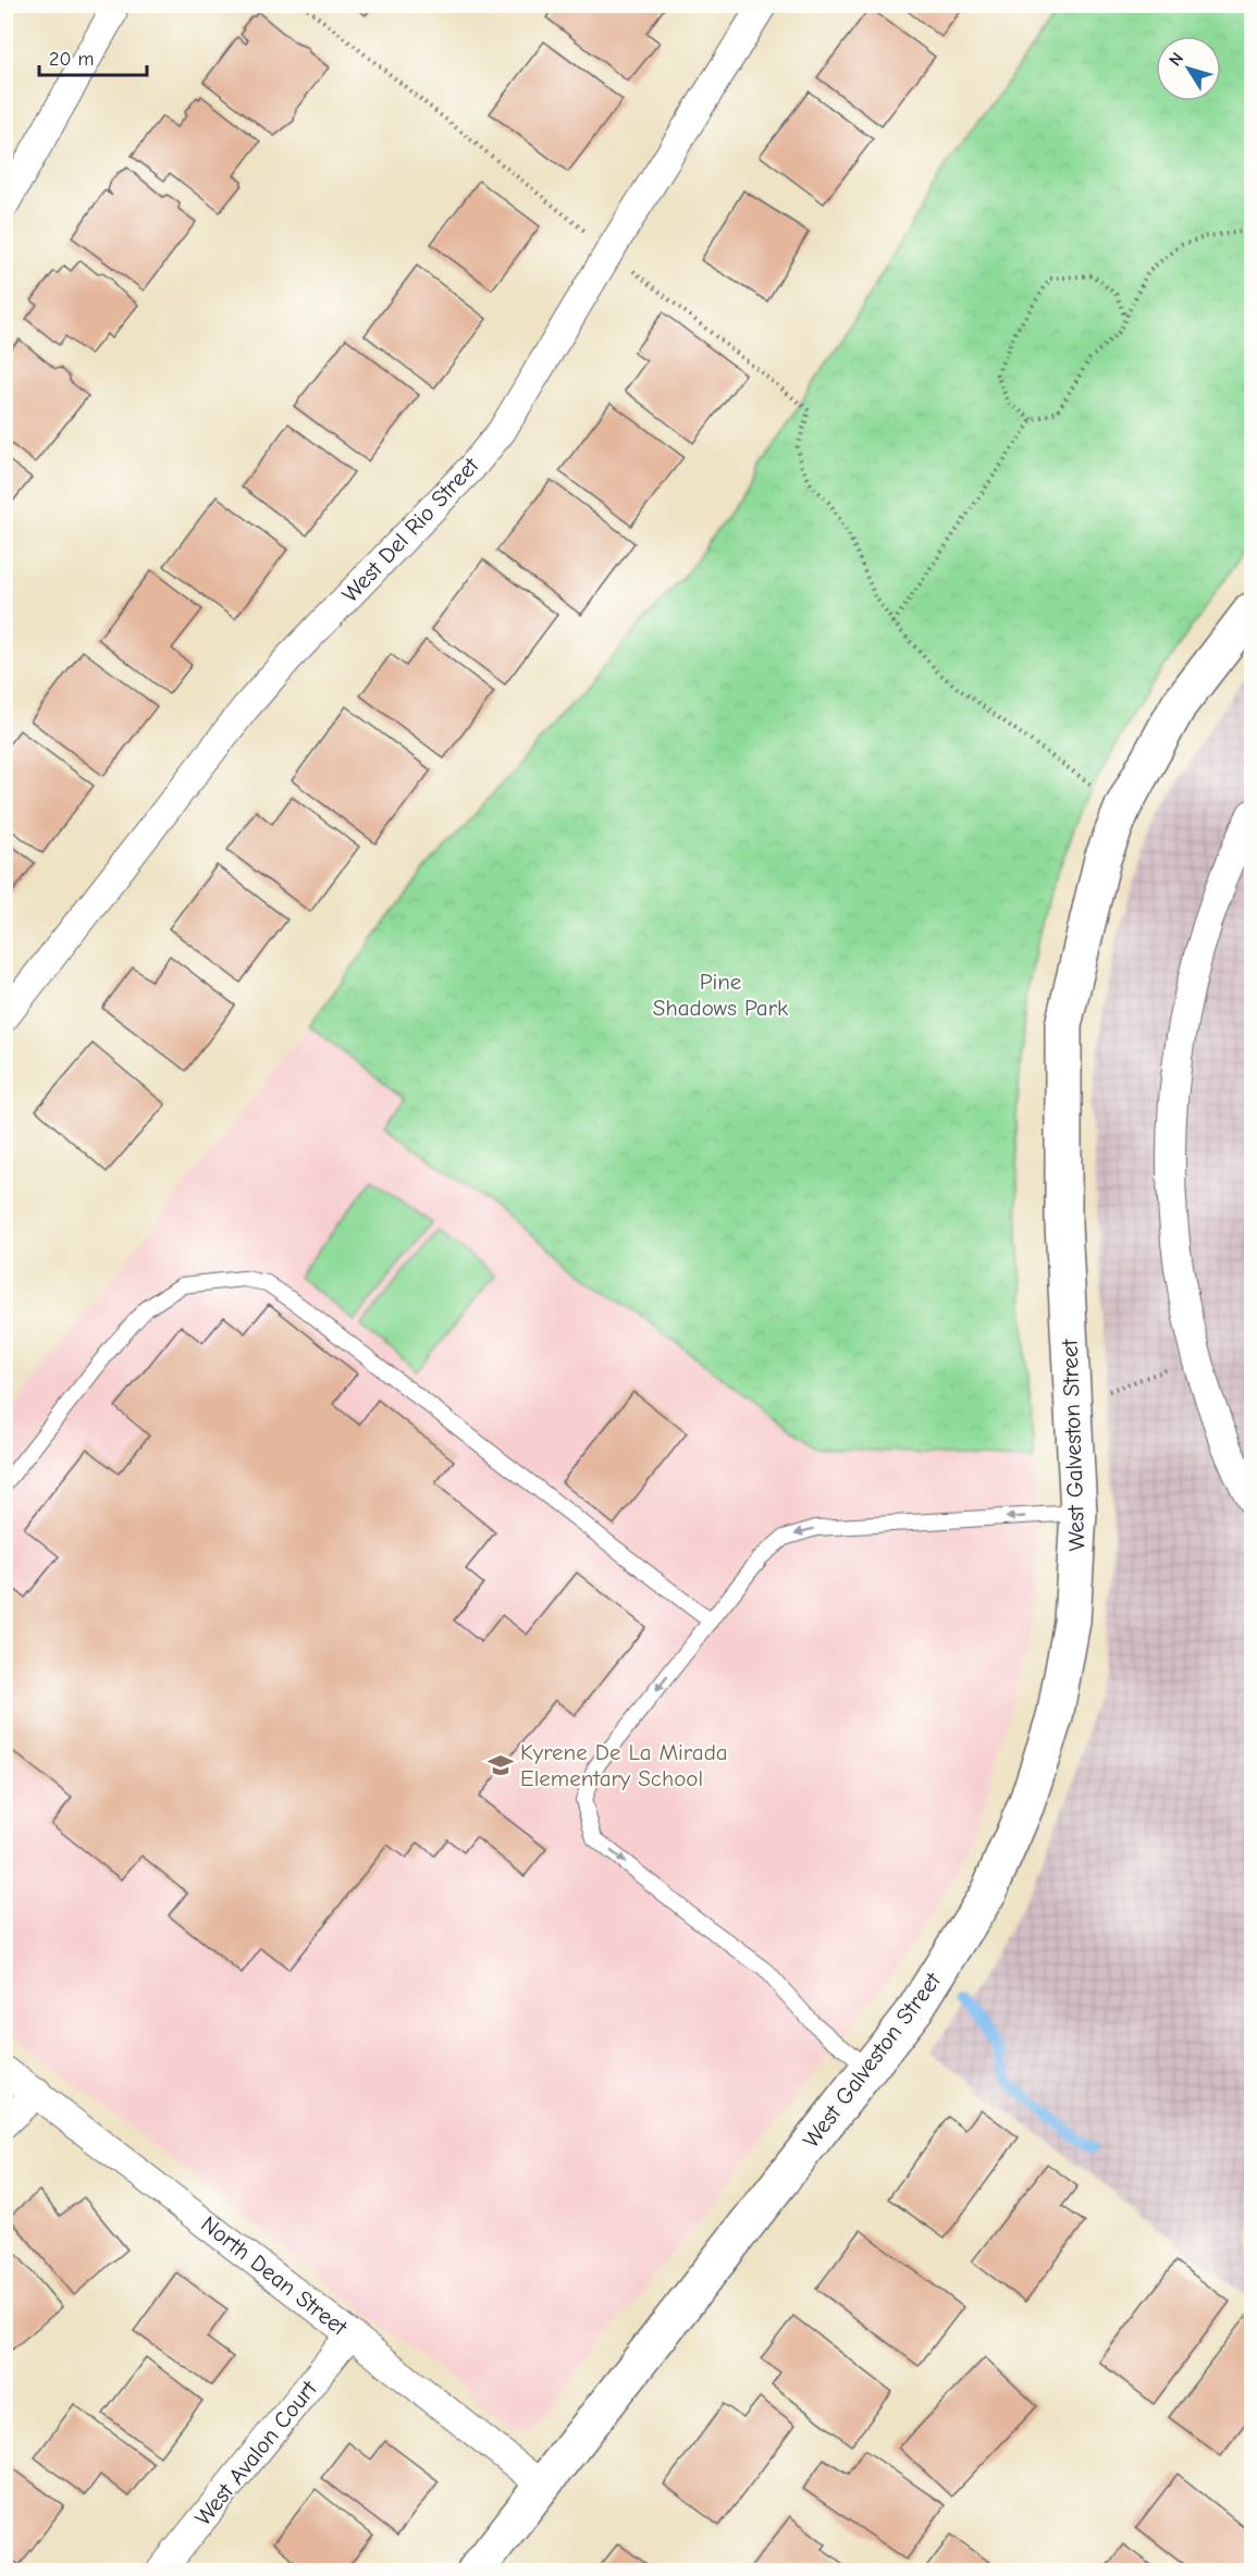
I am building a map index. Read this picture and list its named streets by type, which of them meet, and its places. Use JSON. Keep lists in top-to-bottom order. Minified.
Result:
{"streets":{"street":["West Del Rio Street","West Galveston Street","North Dean Street","West Avalon Court"]},"crossings":[["West Galveston Street","North Dean Street"],["North Dean Street","West Avalon Court"]],"parks":["Pine Shadows Park"],"places":{"school or university":["Kyrene De La Mirada Elementary School"]},"scale_bar":"20 m","north":"top left"}
